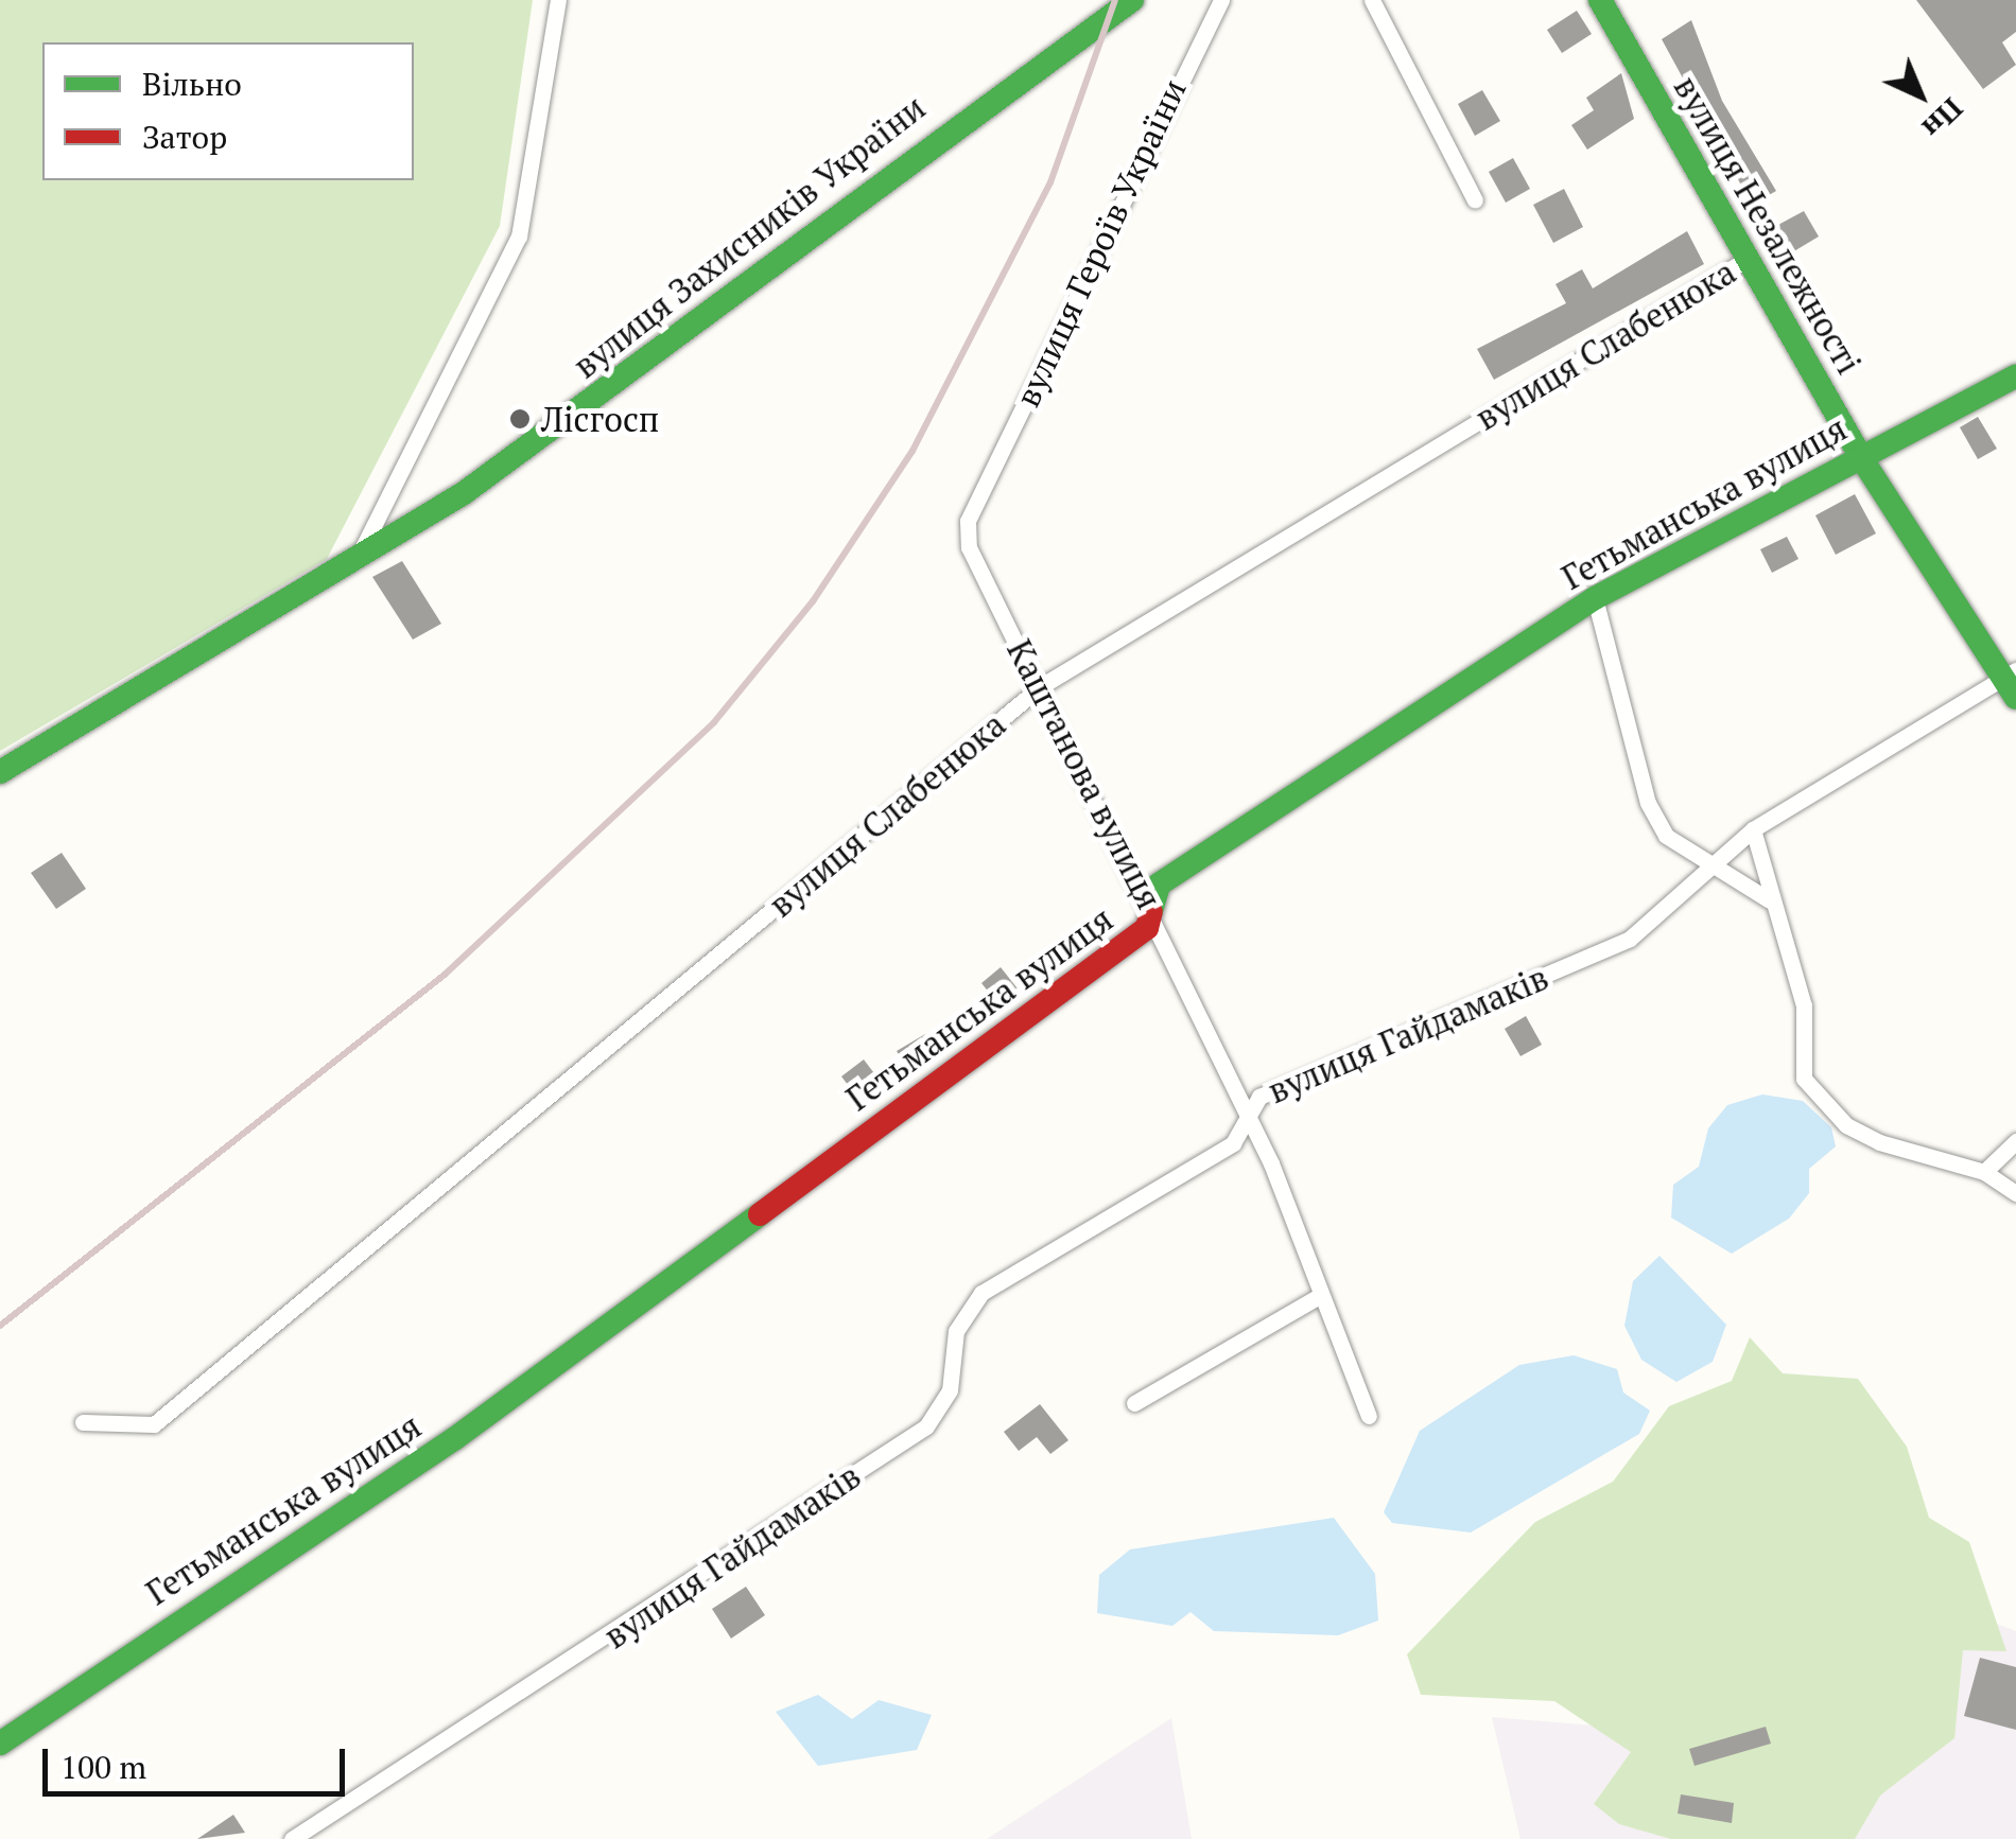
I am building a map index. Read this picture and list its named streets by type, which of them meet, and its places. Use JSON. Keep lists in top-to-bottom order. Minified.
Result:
{"streets":{"street":["вулиця Незалежності","вулиця Захисників України","вулиця Героїв України","вулиця Слабенюка","Гетьманська вулиця","Каштанова вулиця","вулиця Гайдамаків"]},"crossings":[["вулиця Незалежності","вулиця Слабенюка"],["вулиця Незалежності","Гетьманська вулиця"],["вулиця Незалежності","вулиця Гайдамаків"],["вулиця Героїв України","Каштанова вулиця"],["вулиця Слабенюка","Каштанова вулиця"],["Гетьманська вулиця","Каштанова вулиця"],["Каштанова вулиця","вулиця Гайдамаків"]],"places":["Лісгосп"],"legend":["Вільно","Затор"],"scale_bar":"100 m","north":"bottom right"}
